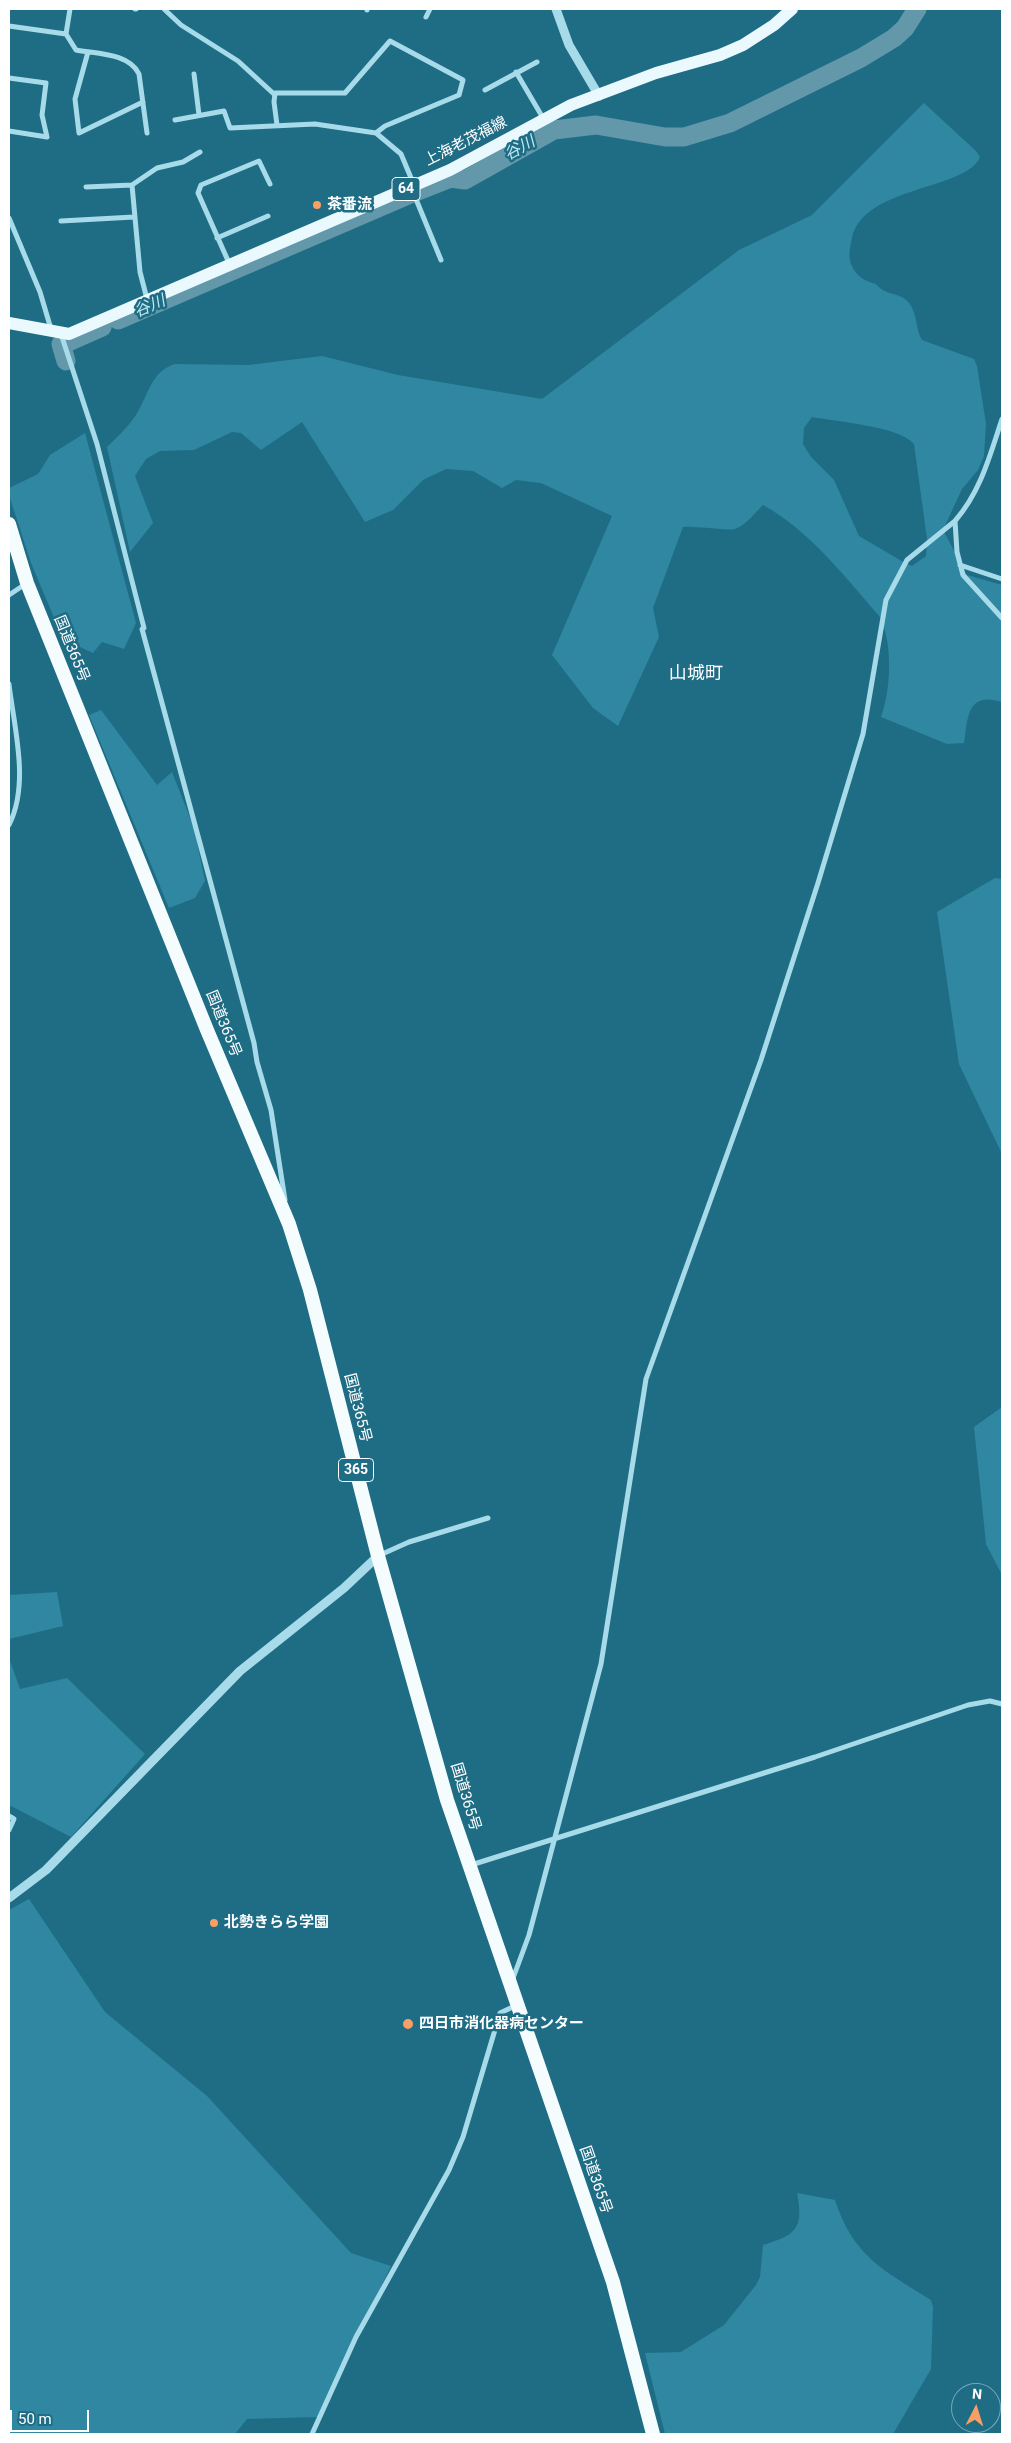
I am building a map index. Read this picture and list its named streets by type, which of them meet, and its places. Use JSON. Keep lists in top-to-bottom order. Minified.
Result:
{"streets":{"highway":["国道365号","365"],"main road":["上海老茂福線","64"]},"districts":["山城町"],"water":["谷川"],"places":["茶番流","北勢きらら学園","四日市消化器病センター"],"scale_bar":"50 m","north":"top"}
